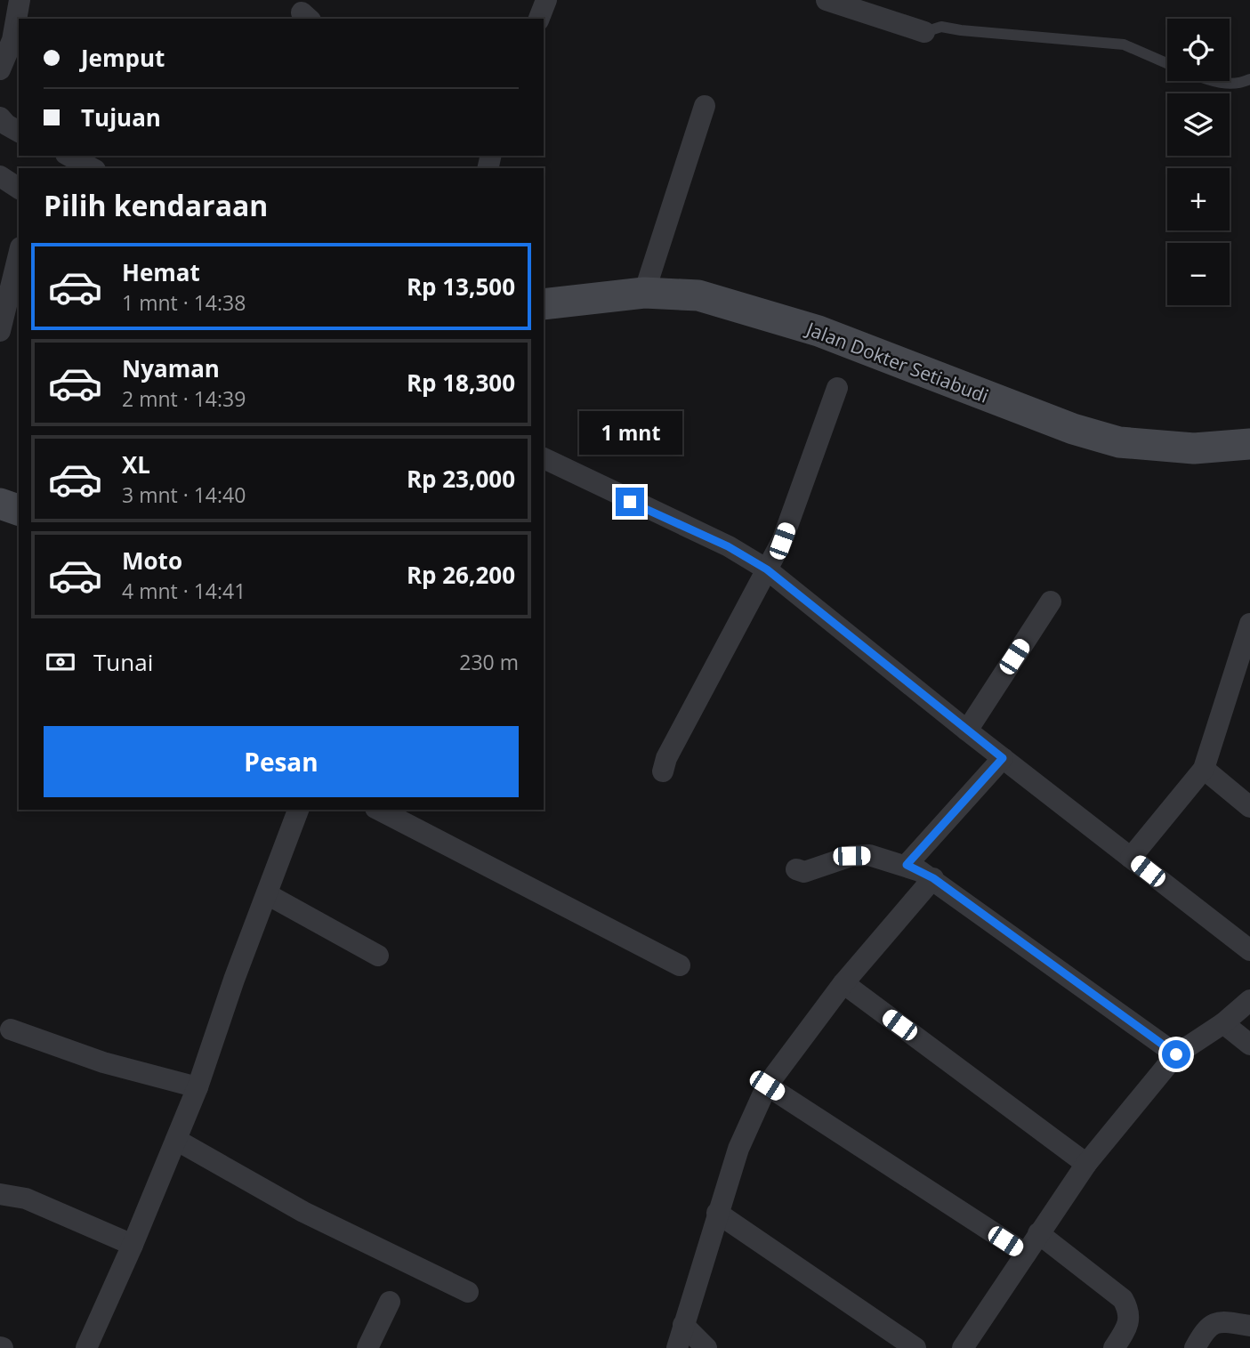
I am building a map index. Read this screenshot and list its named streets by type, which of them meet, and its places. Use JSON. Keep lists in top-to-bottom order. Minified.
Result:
{"streets":{"main road":["Jalan Dokter Setiabudi"]},"page":{"map_buttons":["+","−"],"banner":["Jemput","Tujuan"],"heading":"Pilih kendaraan","list":[{"name":"Hemat","note":"1 mnt · 14:38","value":"Rp 13,500"},{"name":"Nyaman","note":"2 mnt · 14:39","value":"Rp 18,300"},{"name":"XL","note":"3 mnt · 14:40","value":"Rp 23,000"},{"name":"Moto","note":"4 mnt · 14:41","value":"Rp 26,200"}],"bubble":"1 mnt","pay":["Tunai","230 m"],"buttons":"Pesan"}}
